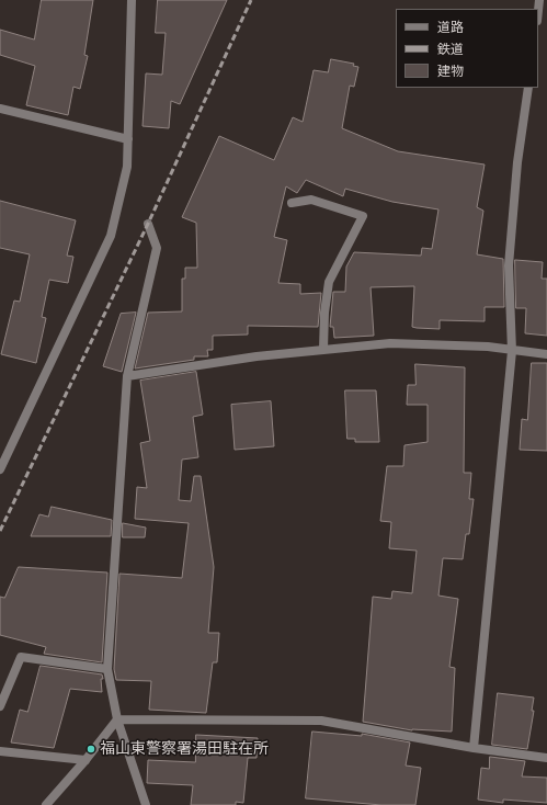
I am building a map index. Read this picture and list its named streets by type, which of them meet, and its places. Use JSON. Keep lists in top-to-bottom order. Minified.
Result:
{"places":["福山東警察署湯田駐在所"],"legend":["道路","鉄道","建物"]}
